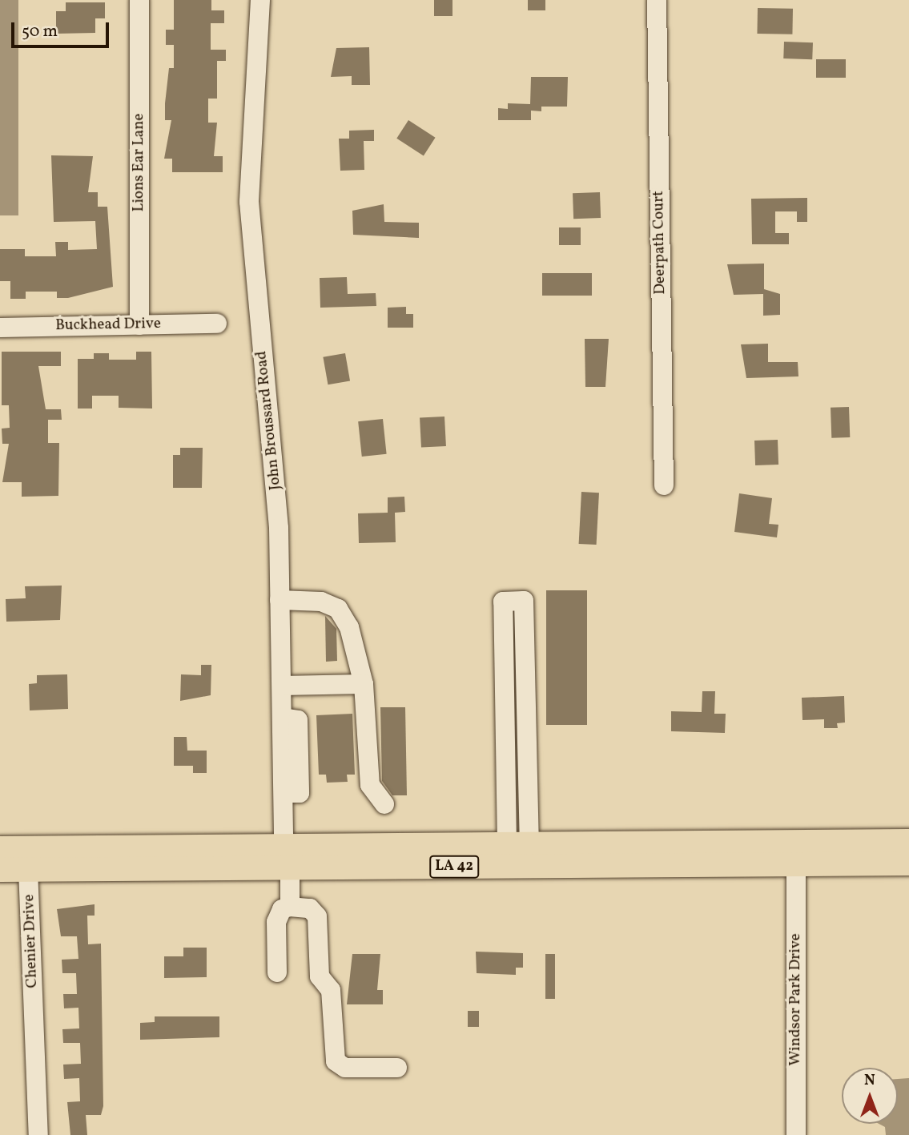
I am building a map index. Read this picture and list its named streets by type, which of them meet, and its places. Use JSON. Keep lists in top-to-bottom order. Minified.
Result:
{"streets":{"main road":["LA 42"],"street":["Lions Ear Lane","Deerpath Court","Buckhead Drive","John Broussard Road","Chenier Drive","Windsor Park Drive"]},"crossings":[["Lions Ear Lane","Buckhead Drive"],["John Broussard Road","LA 42"],["LA 42","Chenier Drive"],["LA 42","Windsor Park Drive"]],"scale_bar":"50 m","north":"top"}
